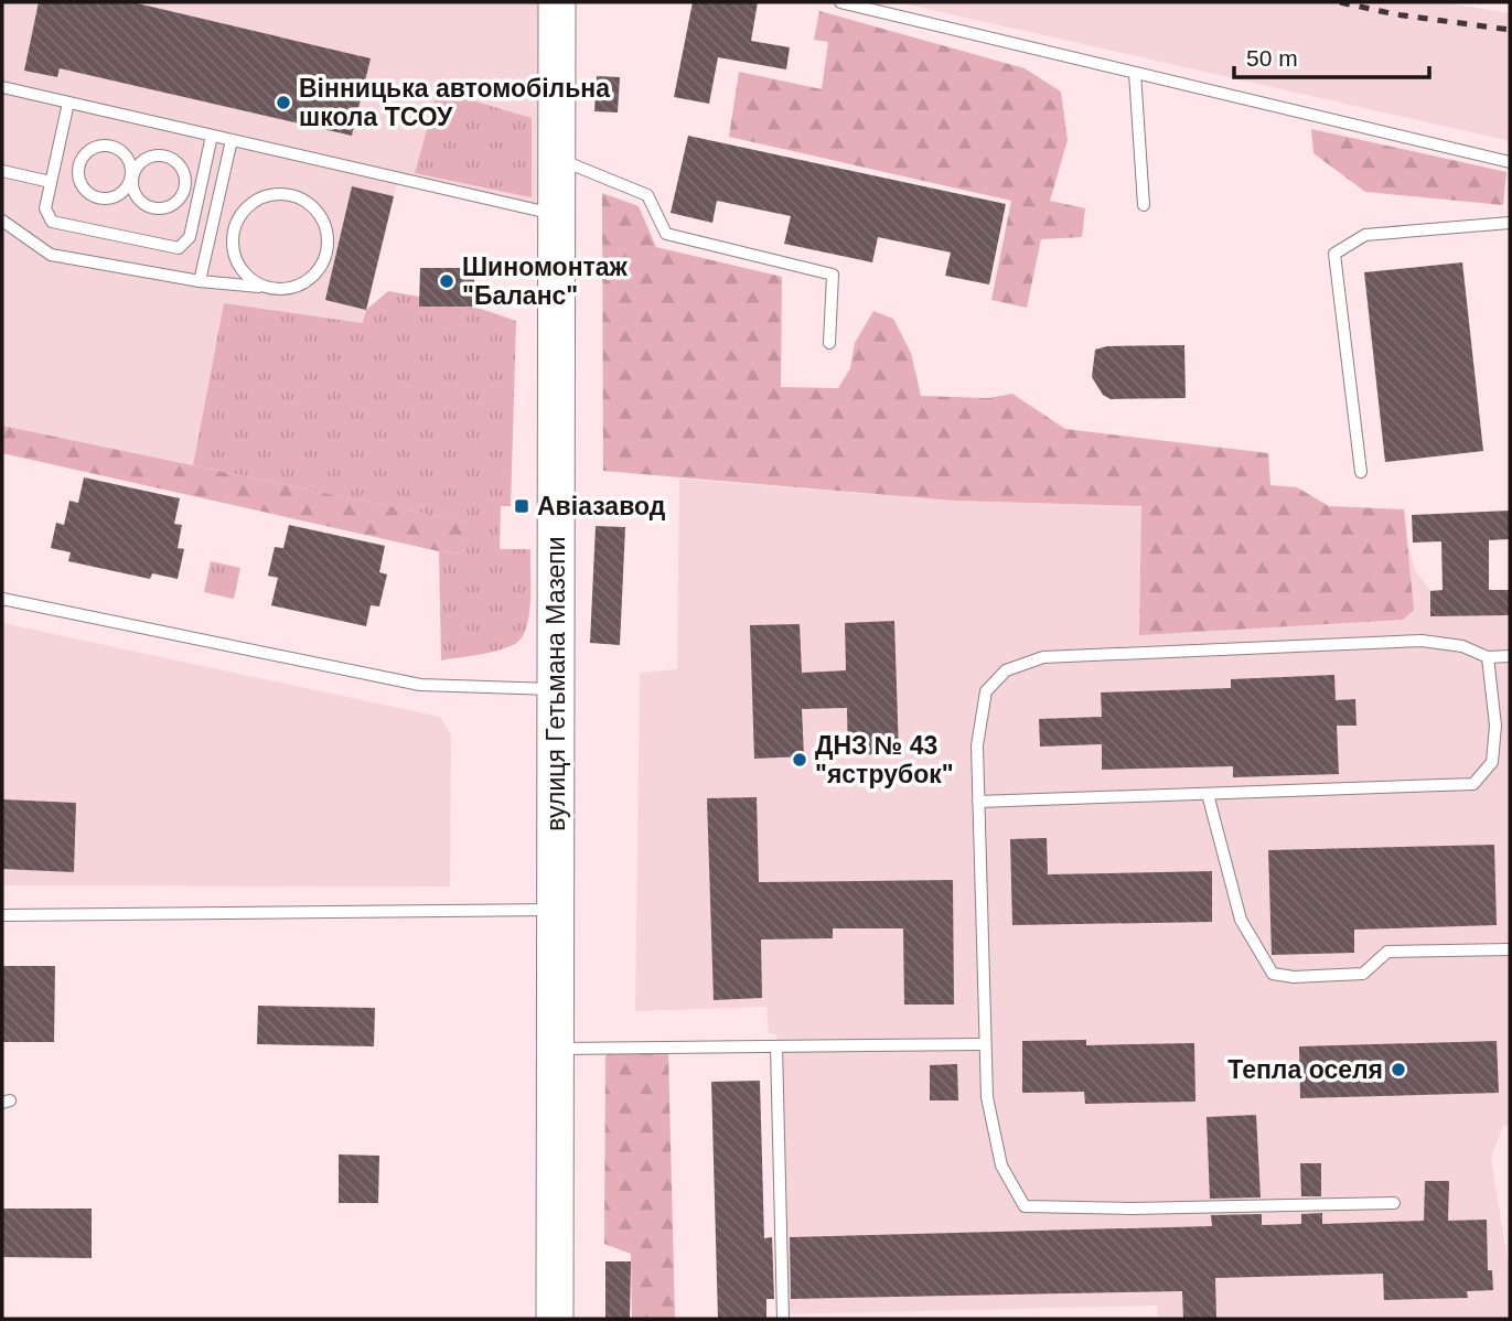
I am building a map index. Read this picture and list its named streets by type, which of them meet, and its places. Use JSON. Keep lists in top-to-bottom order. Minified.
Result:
{"streets":{"main road":["вулиця Гетьмана Мазепи"]},"places":{"other":["Вінницька автомобільна школа ТСОУ","Шиномонтаж \"Баланс\"","ДНЗ № 43 \"яструбок\"","Тепла оселя"],"transit":["Авіазавод"]},"scale_bar":"50 m"}
